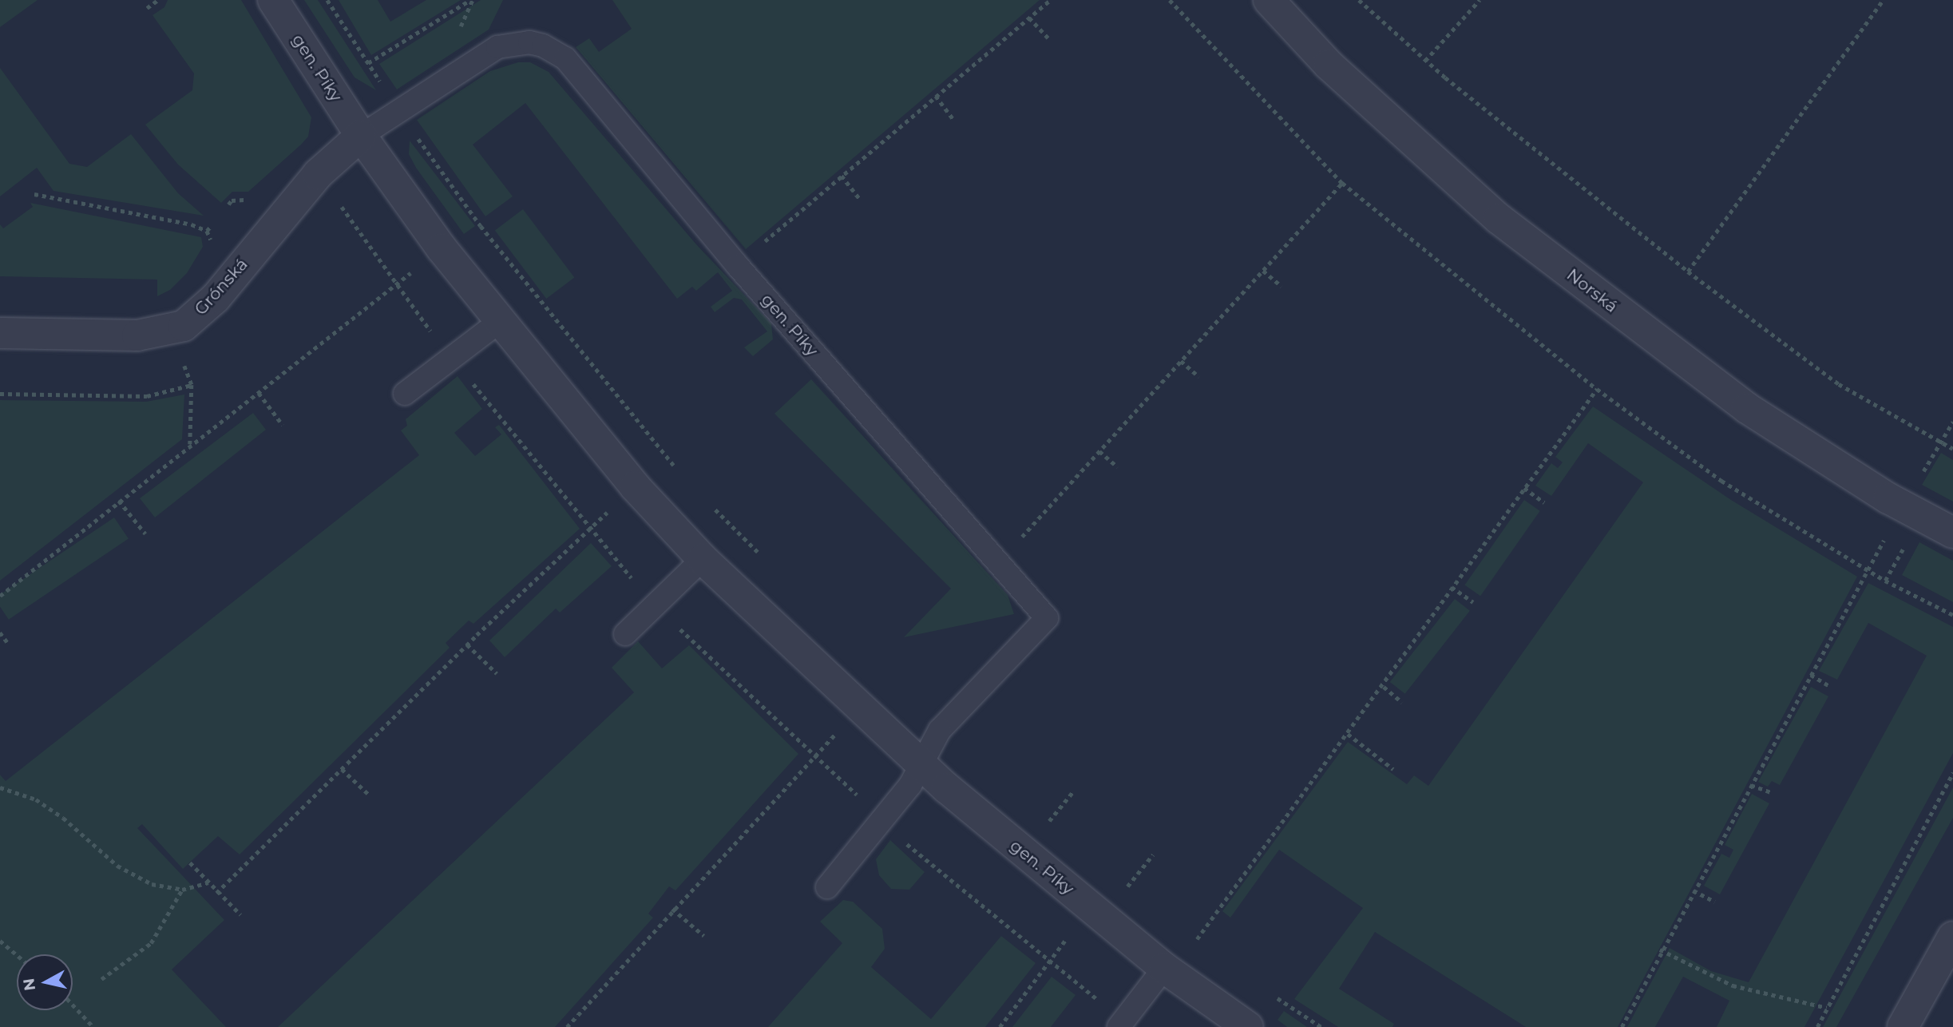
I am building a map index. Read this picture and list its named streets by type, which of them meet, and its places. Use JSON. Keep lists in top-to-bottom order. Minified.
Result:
{"streets":{"street":["gen. Píky","Grónská","Norská"]},"crossings":[["gen. Píky","Grónská"]],"north":"left"}
